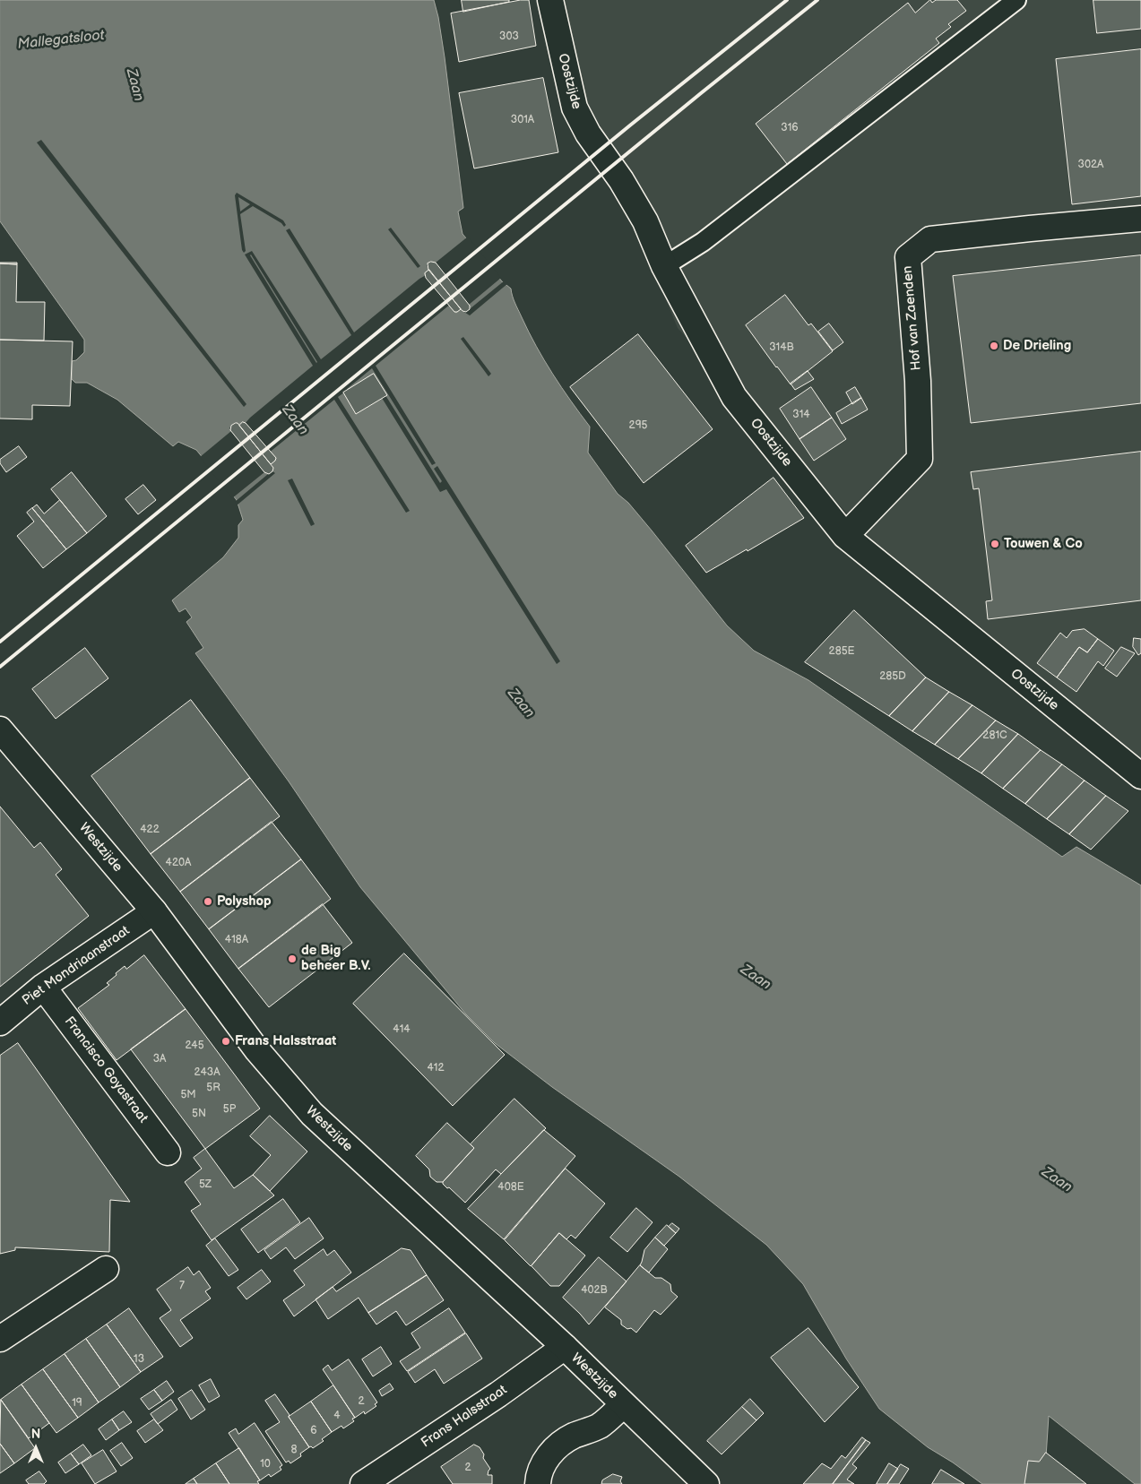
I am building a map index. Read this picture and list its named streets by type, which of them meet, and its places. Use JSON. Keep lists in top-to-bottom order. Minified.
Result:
{"streets":{"street":["Oostzijde","Hof van Zaenden","Westzijde","Piet Mondriaanstraat","Francisco Goyastraat","Frans Halsstraat"]},"crossings":[["Oostzijde","Hof van Zaenden"],["Westzijde","Piet Mondriaanstraat"],["Westzijde","Frans Halsstraat"],["Piet Mondriaanstraat","Francisco Goyastraat"]],"water":["Mallegatsloot","Zaan"],"places":["De Drieling","Touwen & Co","Polyshop","de Big beheer B.V.","Frans Halsstraat"],"house_numbers":["303","301A","316","302A","314B","314","295","285E","285D","281C","422","420A","418A","414","245","3A","412","243A","5R","5M","5P","5N","5Z","408E","7","402B","13","2","19","4","6","8","10","2"],"north":"top"}
